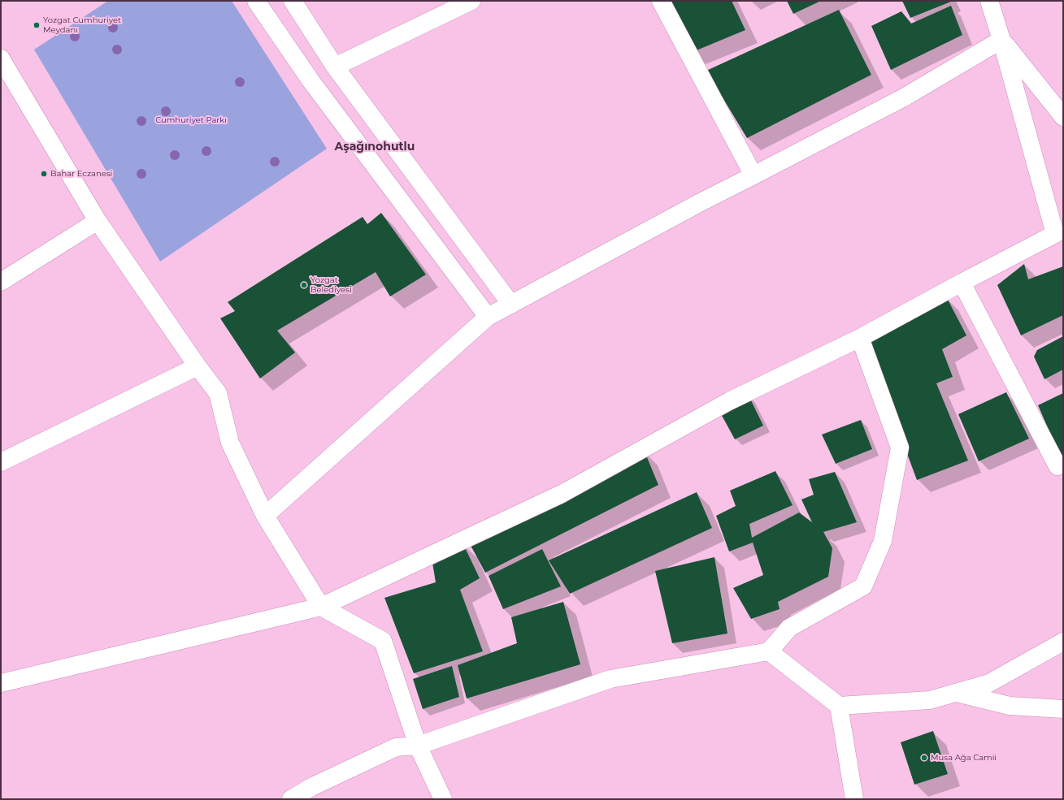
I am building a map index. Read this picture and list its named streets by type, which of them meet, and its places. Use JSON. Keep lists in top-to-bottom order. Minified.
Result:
{"districts":["Aşağınohutlu"],"parks":["Cumhuriyet Parkı"],"places":["Yozgat Cumhuriyet Meydanı","Bahar Eczanesi","Yozgat Belediyesi","Musa Ağa Camii"]}
